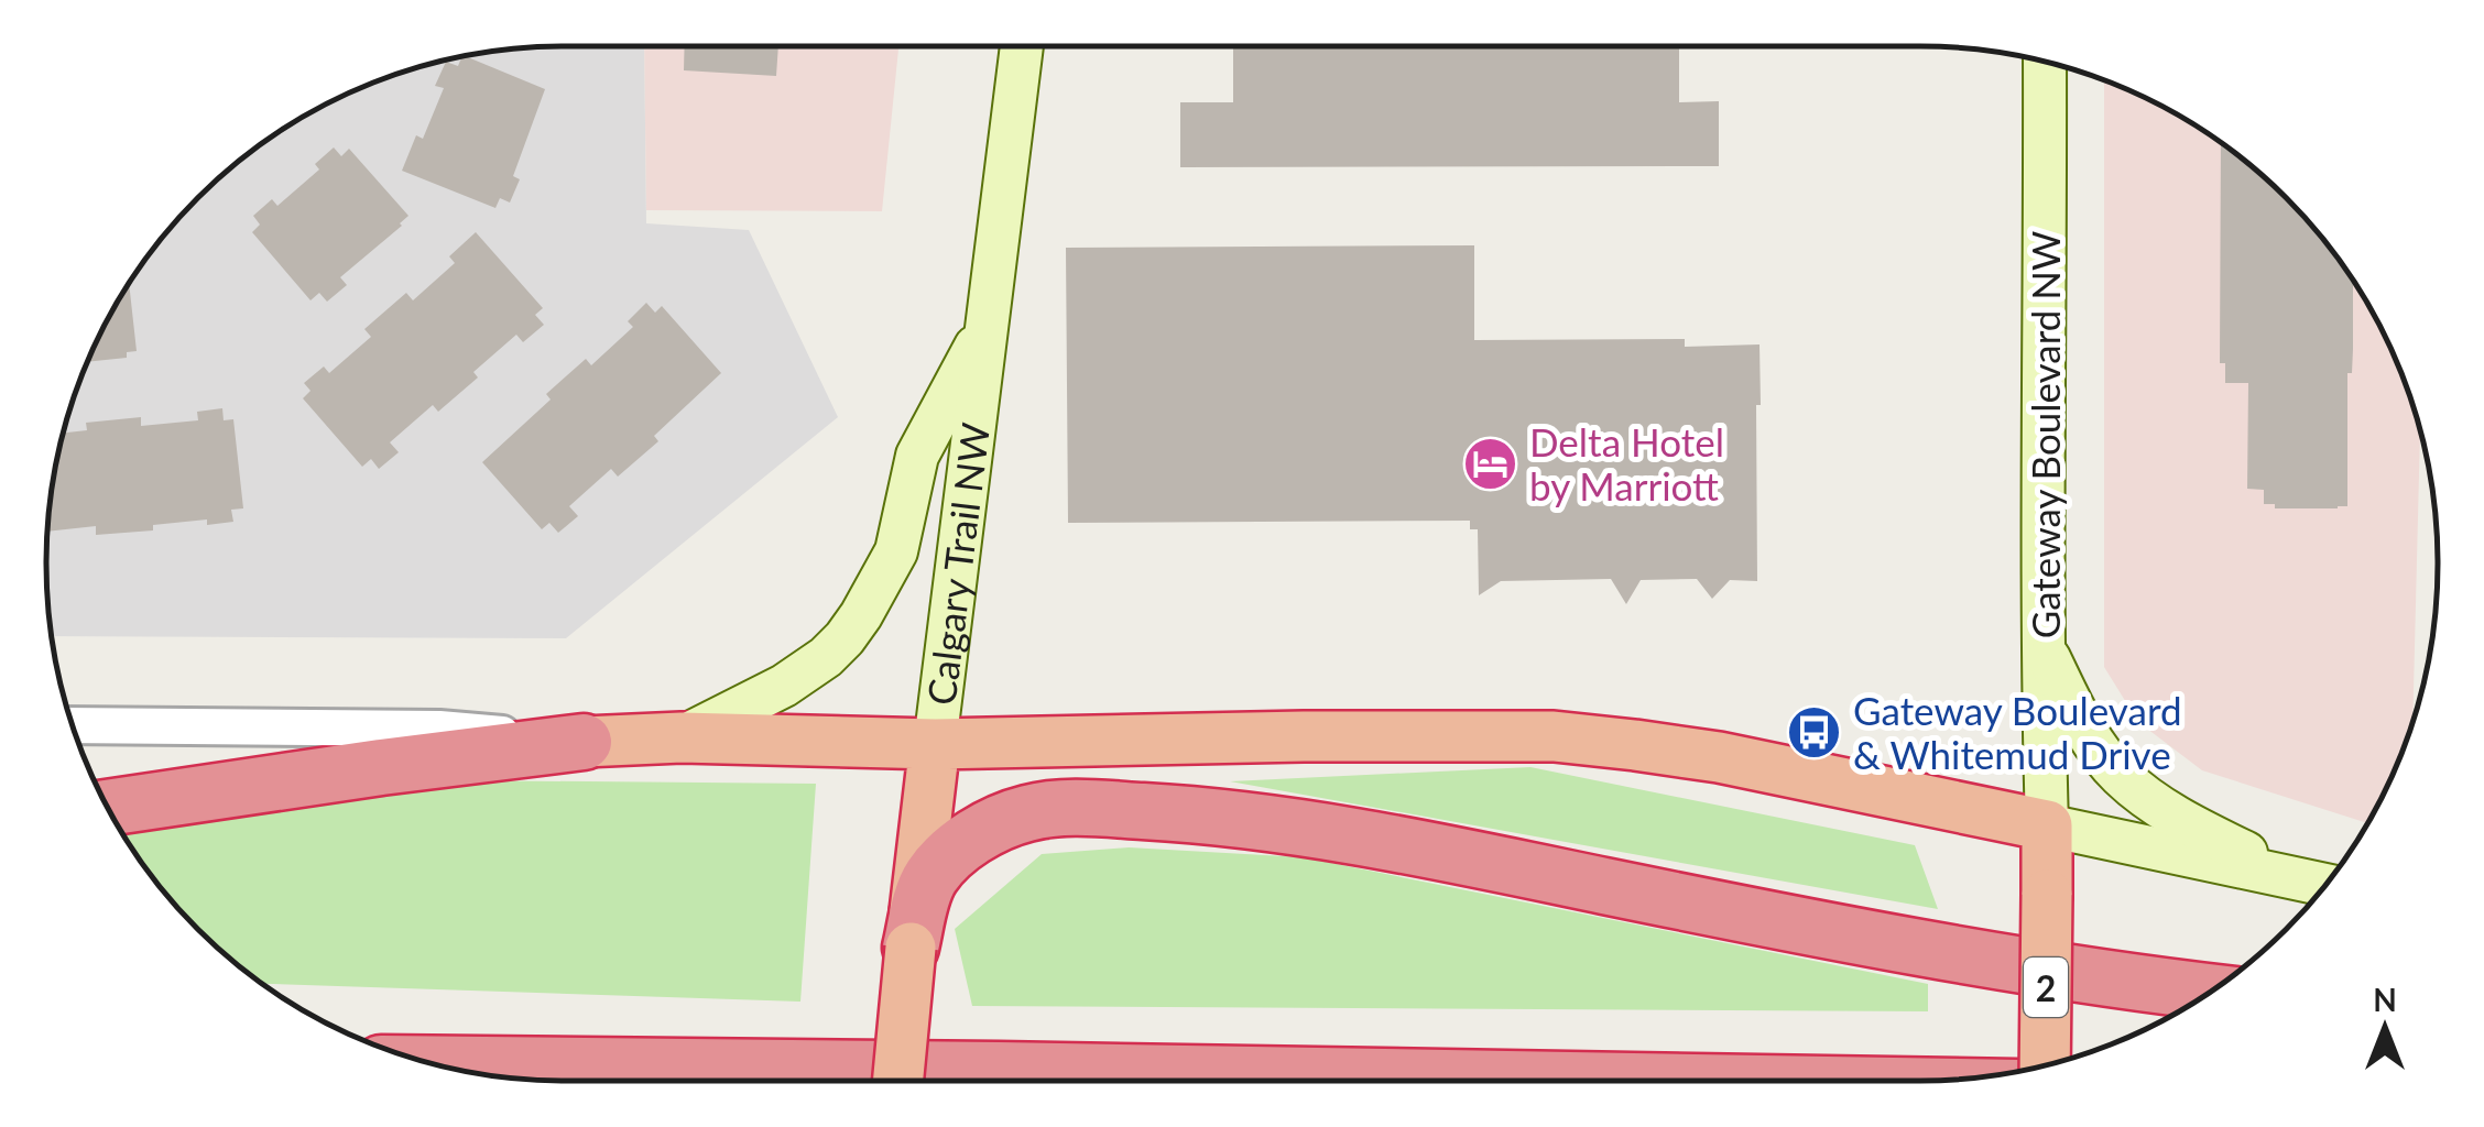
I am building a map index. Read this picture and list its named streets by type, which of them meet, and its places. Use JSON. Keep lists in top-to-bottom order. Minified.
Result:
{"streets":{"highway":["Gateway Boulevard NW","Calgary Trail NW","2"]},"places":{"hotel":["Delta Hotel by Marriott"],"bus stop":["Gateway Boulevard & Whitemud Drive"]},"north":"top"}
